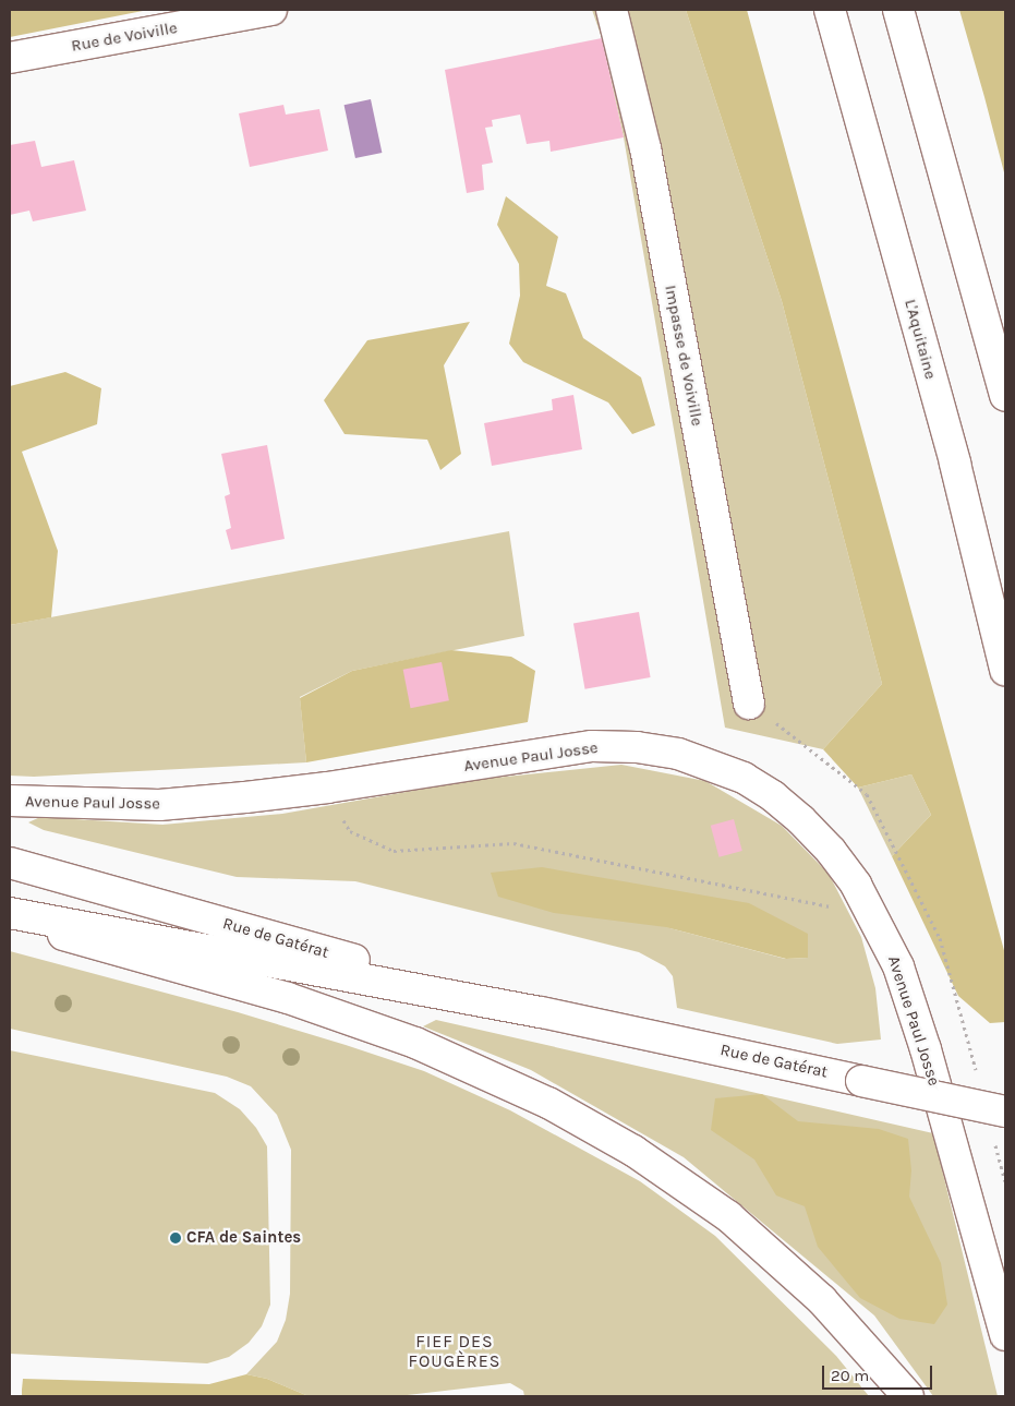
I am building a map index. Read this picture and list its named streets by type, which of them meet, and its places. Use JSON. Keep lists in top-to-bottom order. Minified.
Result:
{"streets":{"main road":["Rue de Voiville","L'Aquitaine","Impasse de Voiville","Avenue Paul Josse","Rue de Gatérat"]},"districts":["FIEF DES FOUGÈRES"],"places":["CFA de Saintes"],"scale_bar":"20 m"}
